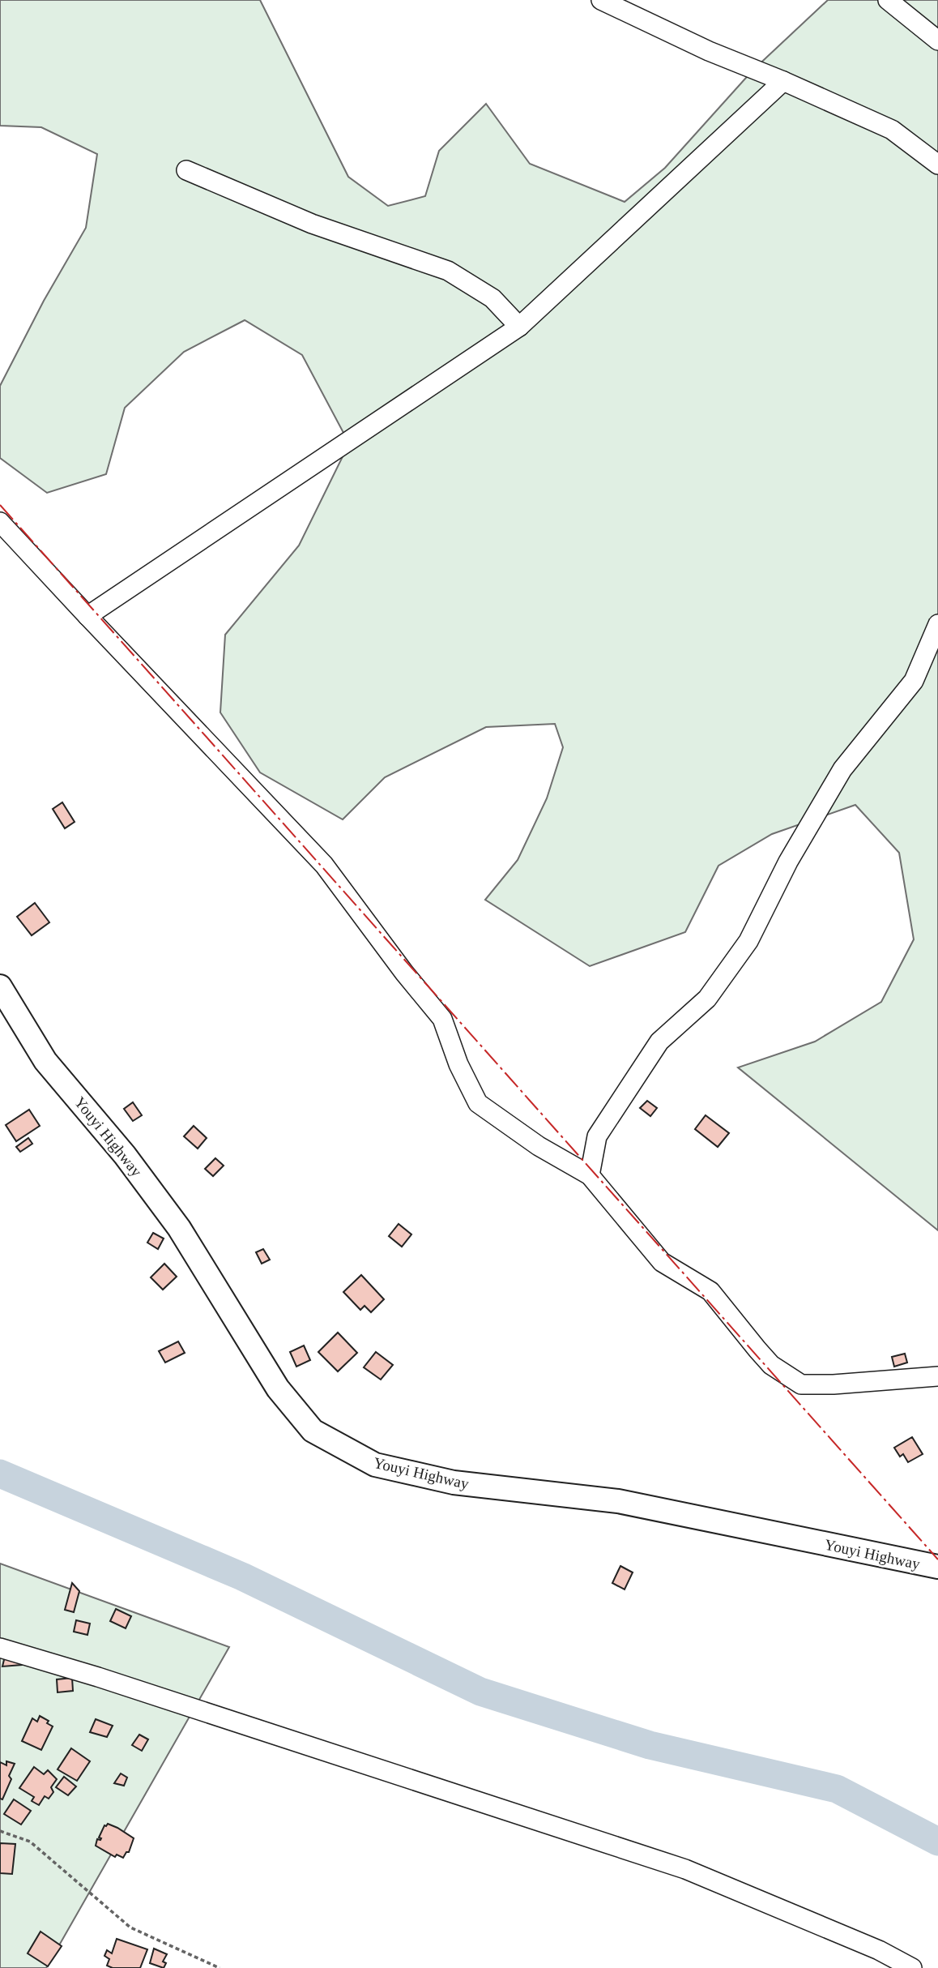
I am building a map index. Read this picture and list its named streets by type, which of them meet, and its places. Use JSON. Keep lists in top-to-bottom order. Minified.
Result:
{"streets":{"main road":["Youyi Highway"]}}
